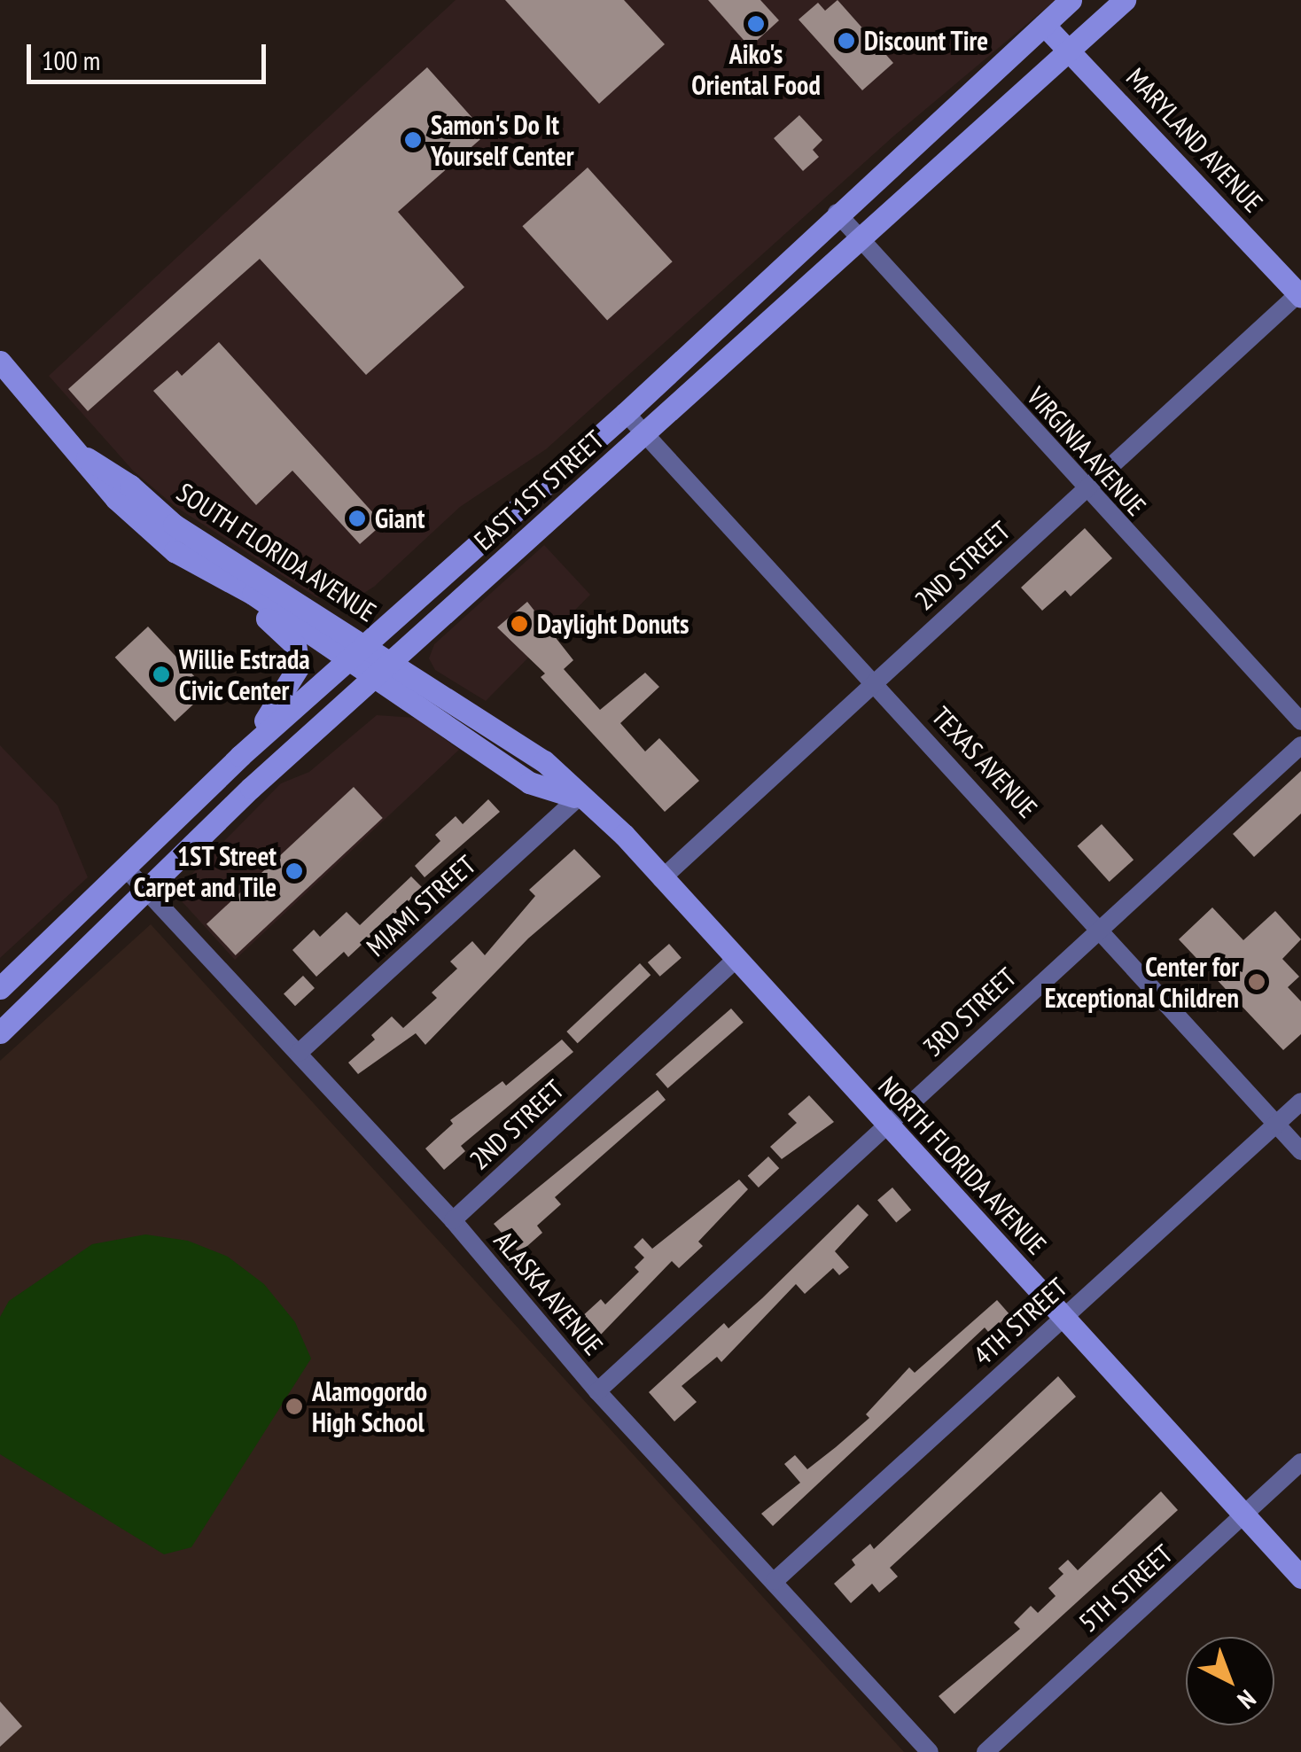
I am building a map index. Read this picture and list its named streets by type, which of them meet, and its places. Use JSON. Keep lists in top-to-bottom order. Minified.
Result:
{"streets":{"main road":["MARYLAND AVENUE","EAST 1ST STREET","SOUTH FLORIDA AVENUE","NORTH FLORIDA AVENUE"],"street":["VIRGINIA AVENUE","2ND STREET","TEXAS AVENUE","MIAMI STREET","3RD STREET","ALASKA AVENUE","4TH STREET","5TH STREET"]},"crossings":[["MARYLAND AVENUE","EAST 1ST STREET"],["MARYLAND AVENUE","2ND STREET"],["VIRGINIA AVENUE","EAST 1ST STREET"],["VIRGINIA AVENUE","2ND STREET"],["EAST 1ST STREET","SOUTH FLORIDA AVENUE"],["EAST 1ST STREET","TEXAS AVENUE"],["EAST 1ST STREET","NORTH FLORIDA AVENUE"],["EAST 1ST STREET","ALASKA AVENUE"],["SOUTH FLORIDA AVENUE","NORTH FLORIDA AVENUE"],["2ND STREET","TEXAS AVENUE"],["2ND STREET","NORTH FLORIDA AVENUE"],["2ND STREET","ALASKA AVENUE"],["TEXAS AVENUE","3RD STREET"],["TEXAS AVENUE","4TH STREET"],["MIAMI STREET","NORTH FLORIDA AVENUE"],["MIAMI STREET","ALASKA AVENUE"],["3RD STREET","NORTH FLORIDA AVENUE"],["3RD STREET","ALASKA AVENUE"],["NORTH FLORIDA AVENUE","4TH STREET"],["NORTH FLORIDA AVENUE","5TH STREET"],["ALASKA AVENUE","4TH STREET"]],"places":["Aiko's Oriental Food","Discount Tire","Samon's Do It Yourself Center","Giant","Daylight Donuts","Willie Estrada Civic Center","1ST Street Carpet and Tile","Center for Exceptional Children","Alamogordo High School"],"scale_bar":"100 m","north":"bottom right"}
